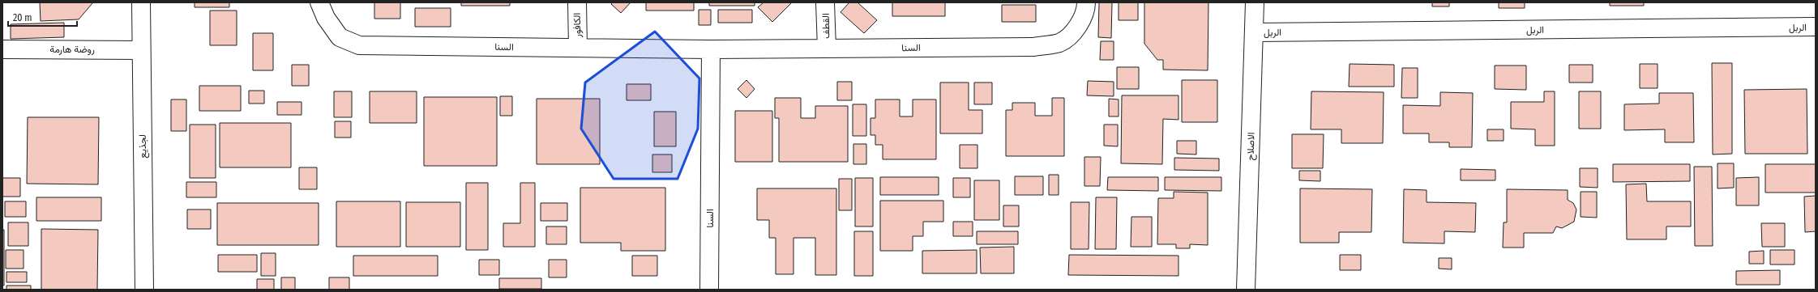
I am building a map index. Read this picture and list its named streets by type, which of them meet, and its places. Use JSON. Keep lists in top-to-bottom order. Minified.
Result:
{"streets":{"street":["الكافور","القطف","الربل","السنا","روضة هارمة","لجذيع","الاصلاح"]},"crossings":[["الكافور","السنا"],["القطف","السنا"],["الربل","الاصلاح"],["روضة هارمة","لجذيع"]],"scale_bar":"20 m"}
